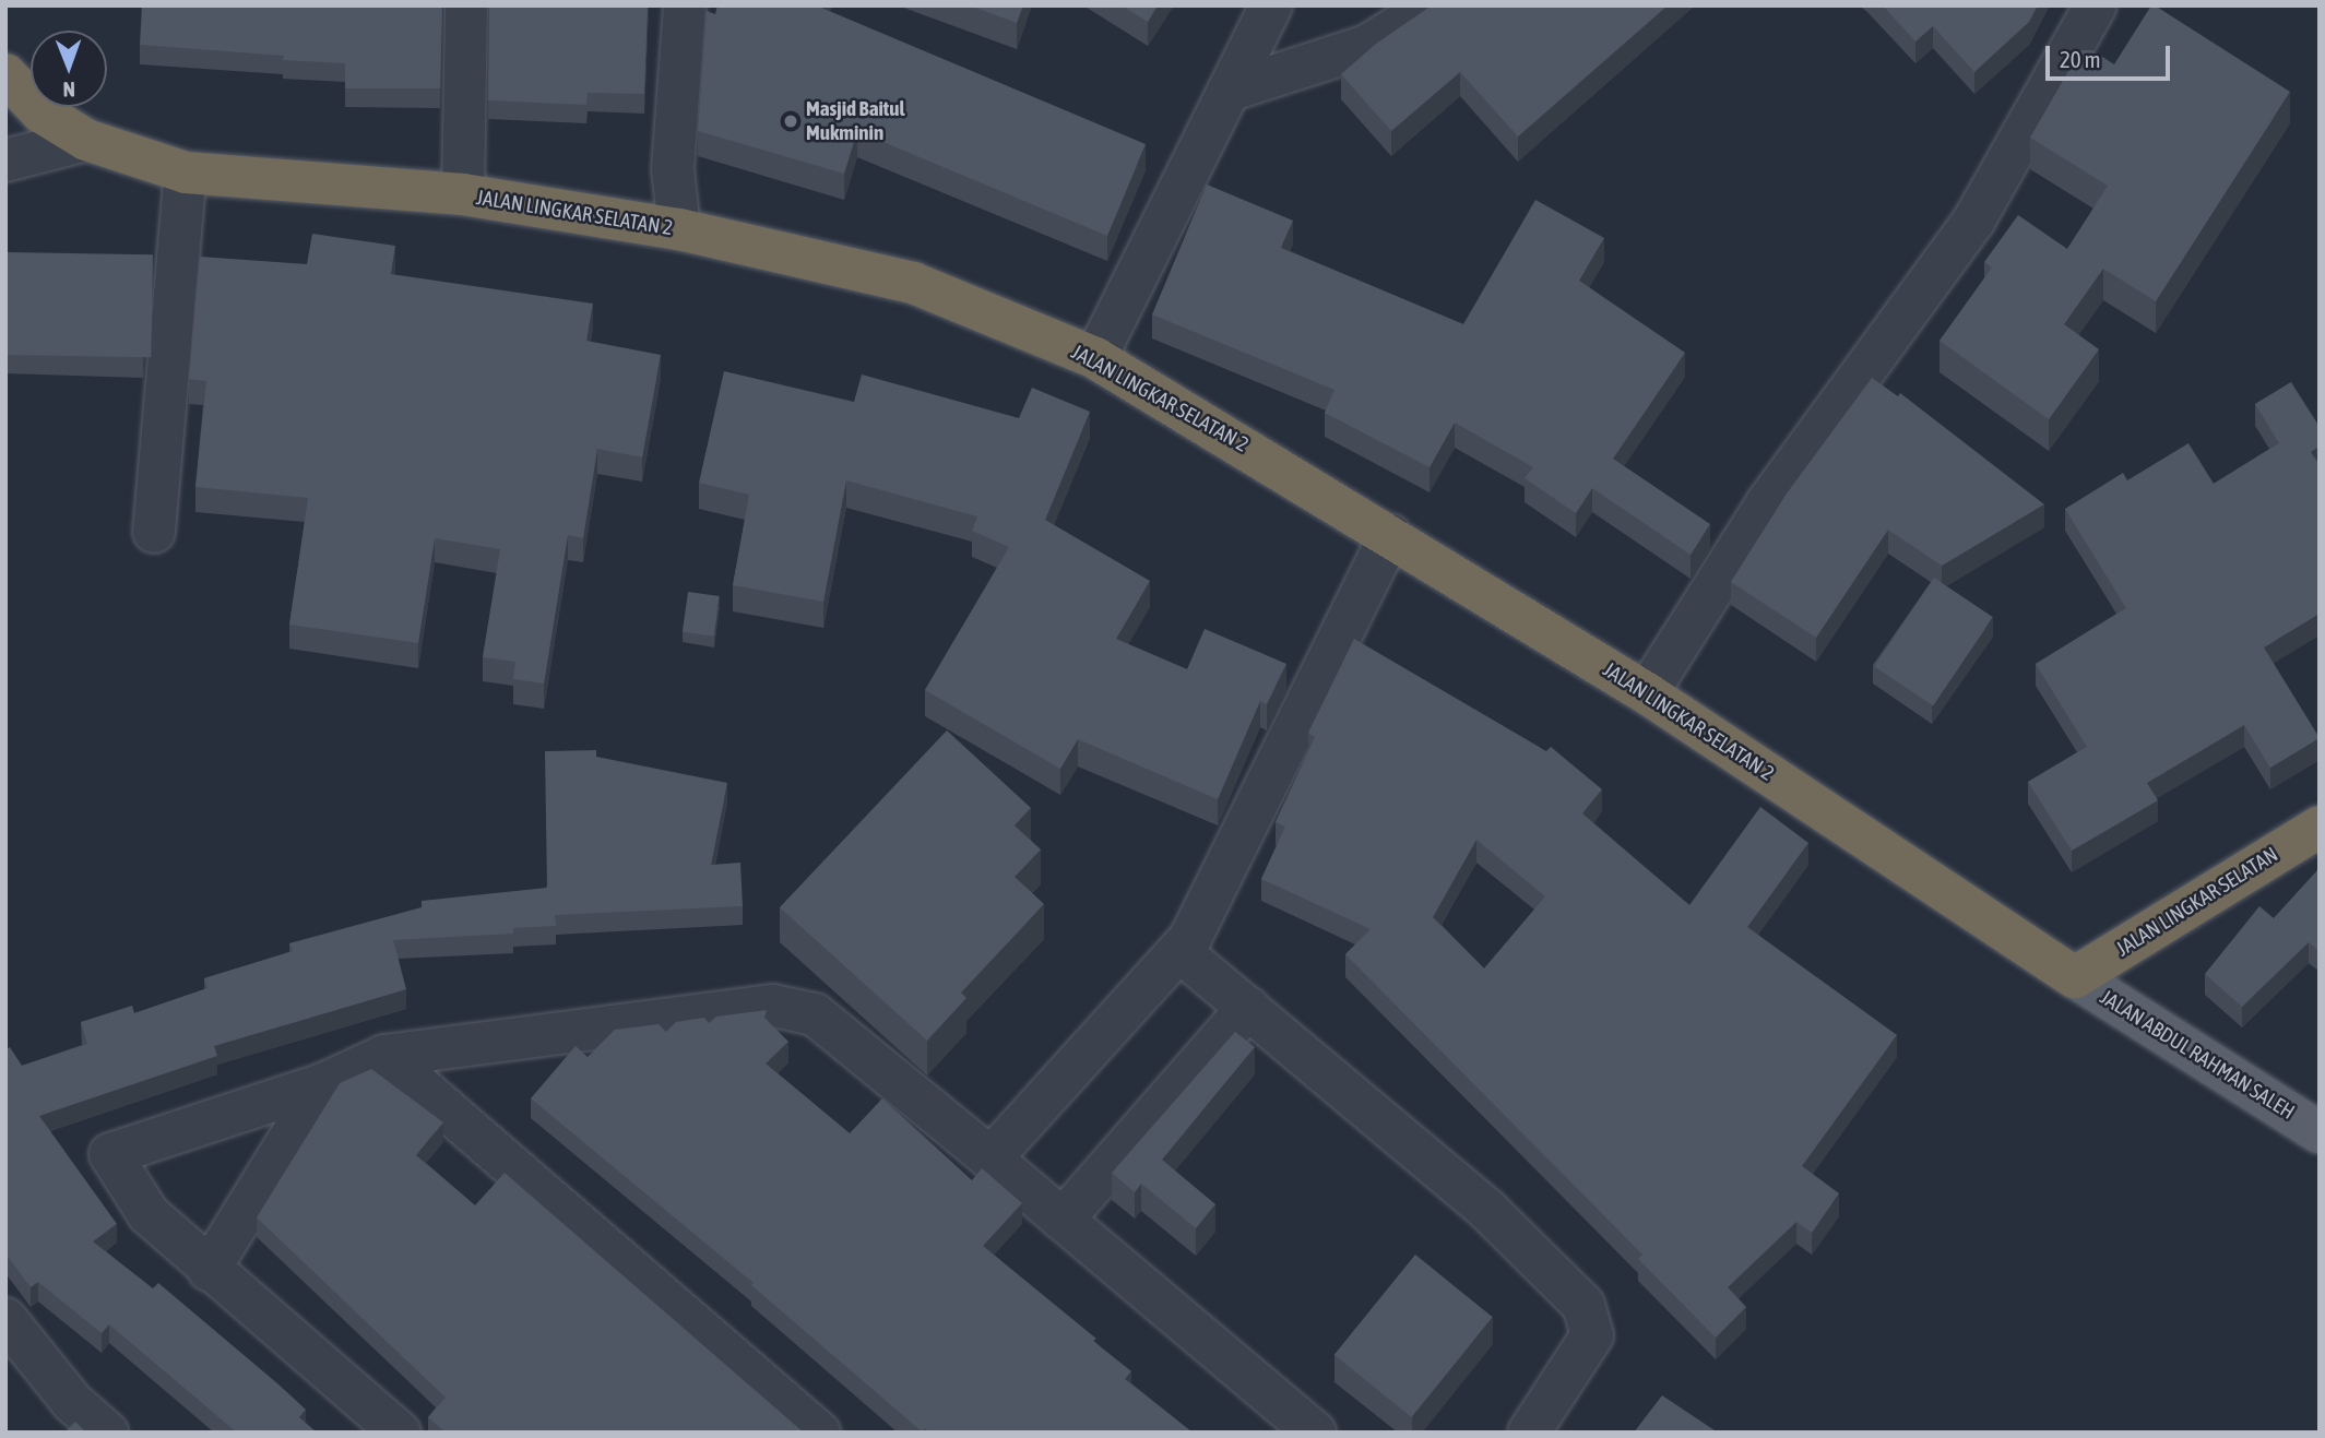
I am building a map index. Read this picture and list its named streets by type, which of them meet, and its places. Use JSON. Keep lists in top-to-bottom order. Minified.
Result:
{"streets":{"highway":["JALAN LINGKAR SELATAN 2","JALAN LINGKAR SELATAN"],"main road":["JALAN ABDUL RAHMAN SALEH"]},"crossings":[["JALAN LINGKAR SELATAN 2","JALAN LINGKAR SELATAN"],["JALAN LINGKAR SELATAN 2","JALAN ABDUL RAHMAN SALEH"],["JALAN LINGKAR SELATAN","JALAN ABDUL RAHMAN SALEH"]],"places":["Masjid Baitul Mukminin"],"scale_bar":"20 m","north":"bottom"}
